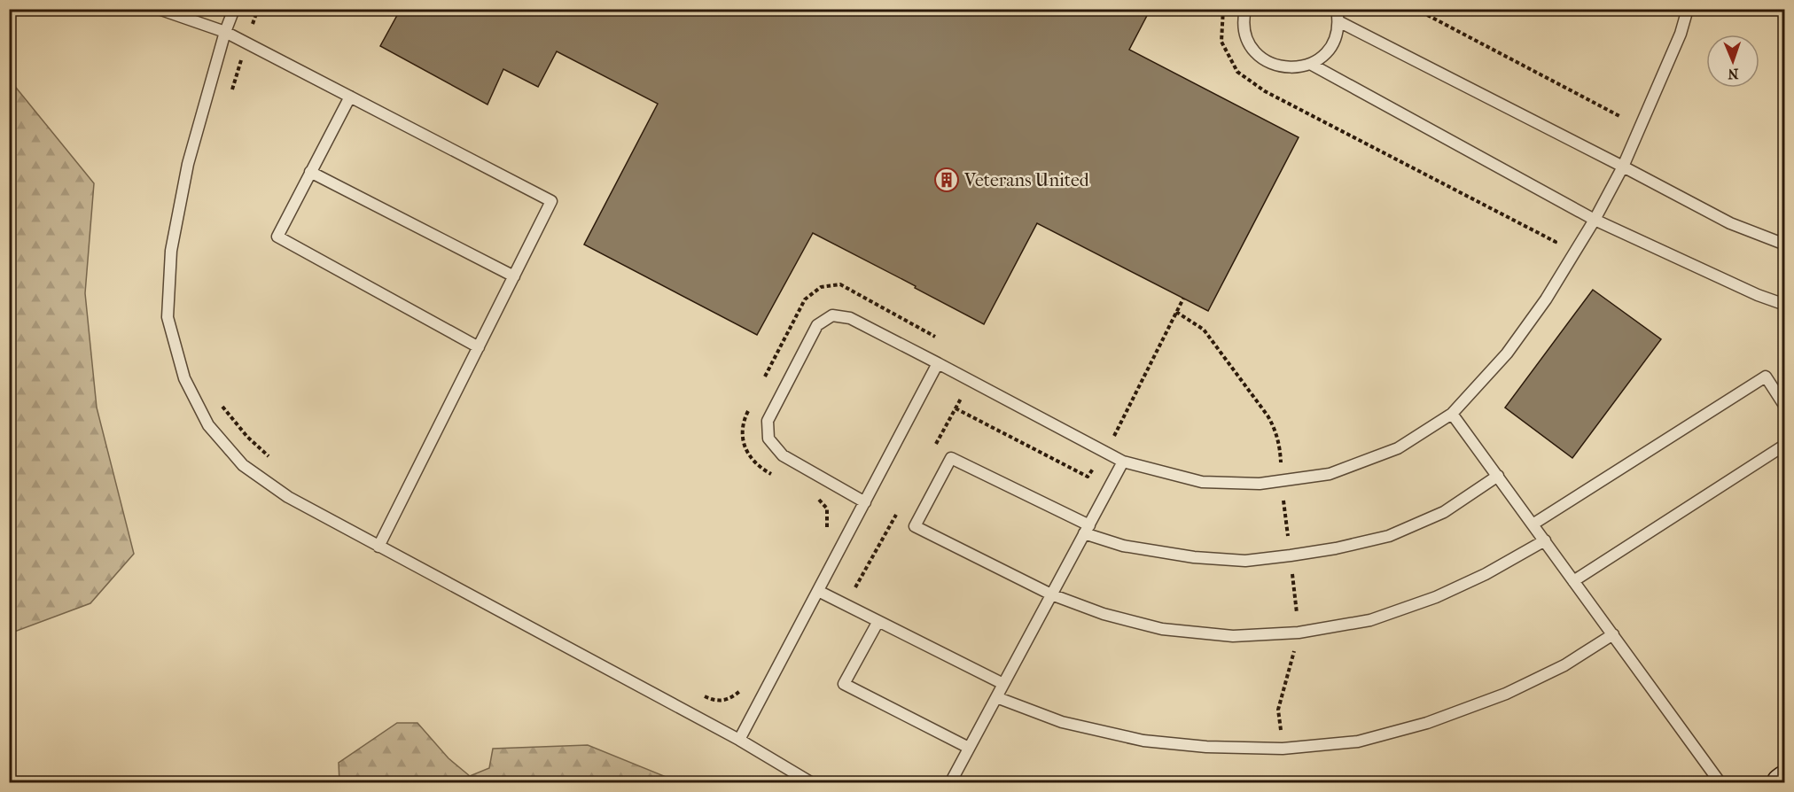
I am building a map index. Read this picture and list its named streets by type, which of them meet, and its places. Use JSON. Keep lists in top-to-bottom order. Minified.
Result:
{"places":{"building":["Veterans United"]},"north":"bottom"}
